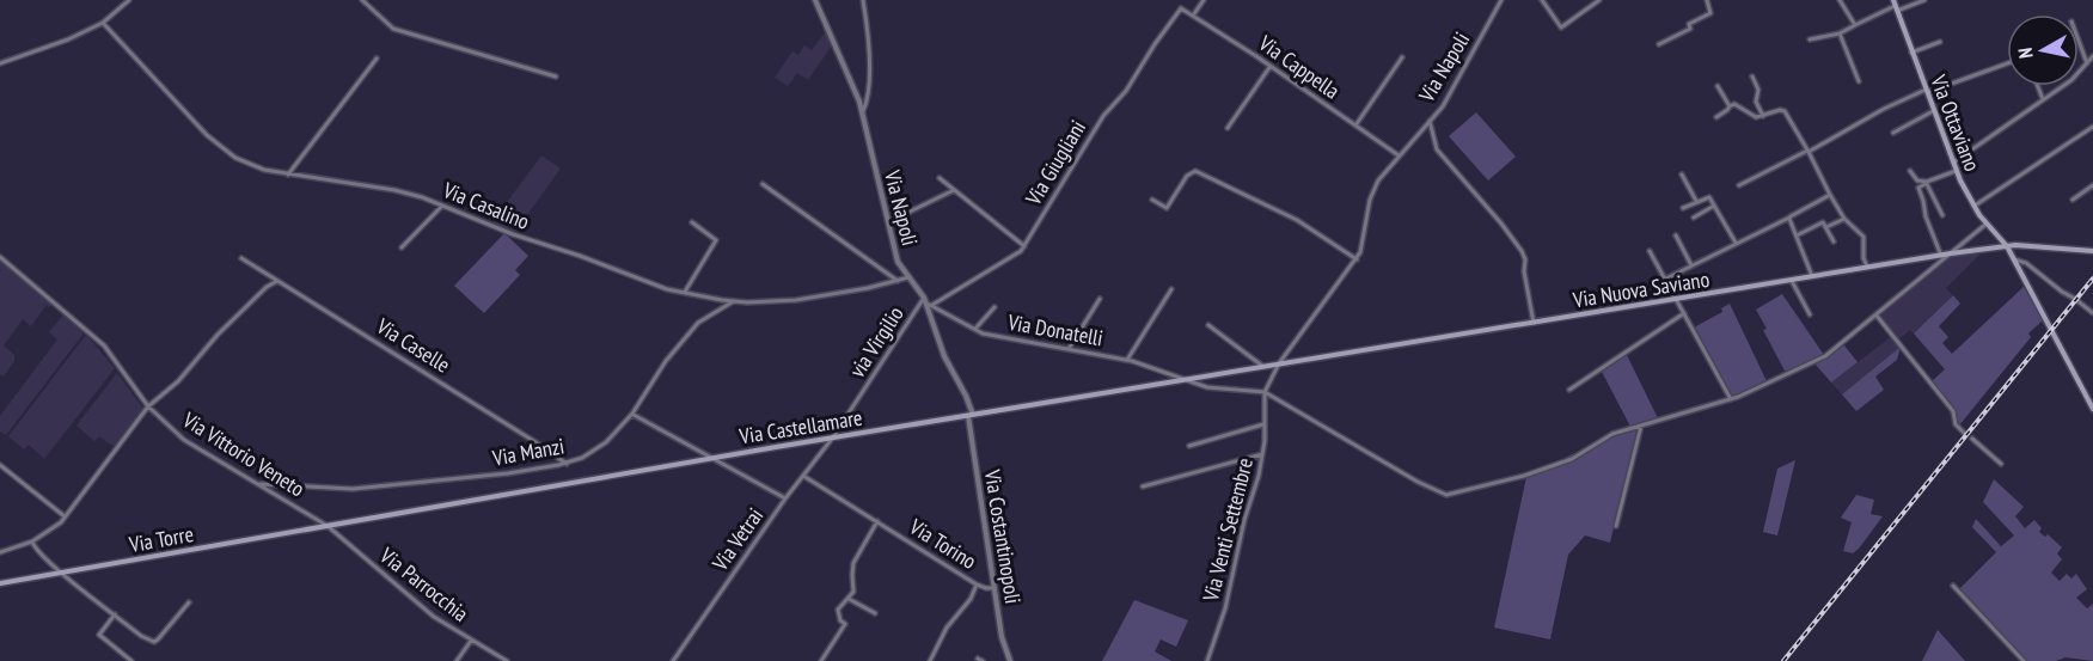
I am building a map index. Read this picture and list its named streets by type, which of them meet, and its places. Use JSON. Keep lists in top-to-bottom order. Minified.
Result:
{"streets":{"main road":["Via Ottaviano","Via Nuova Saviano","Via Castellamare","Via Torre"],"street":["Via Cappella","Via Napoli","Via Giugliani","Via Casalino","Via Donatelli","via Virgilio","Via Caselle","Via Manzi","Via Vittorio Veneto","Via Venti Settembre","Via Costantinopoli","Via Vetrai","Via Torino","Via Parrocchia"]},"crossings":[["Via Cappella","Via Napoli"],["Via Cappella","Via Giugliani"],["Via Napoli","Via Giugliani"],["Via Napoli","Via Casalino"],["Via Napoli","Via Nuova Saviano"],["Via Napoli","Via Donatelli"],["Via Napoli","via Virgilio"],["Via Napoli","Via Castellamare"],["Via Napoli","Via Venti Settembre"],["Via Napoli","Via Costantinopoli"],["Via Ottaviano","Via Nuova Saviano"],["Via Giugliani","Via Donatelli"],["Via Giugliani","via Virgilio"],["Via Casalino","Via Manzi"],["Via Nuova Saviano","Via Castellamare"],["Via Nuova Saviano","Via Venti Settembre"],["Via Donatelli","via Virgilio"],["Via Donatelli","Via Castellamare"],["Via Donatelli","Via Venti Settembre"],["via Virgilio","Via Castellamare"],["via Virgilio","Via Vetrai"],["Via Caselle","Via Manzi"],["Via Castellamare","Via Vittorio Veneto"],["Via Castellamare","Via Venti Settembre"],["Via Castellamare","Via Costantinopoli"],["Via Castellamare","Via Torre"],["Via Castellamare","Via Vetrai"],["Via Castellamare","Via Parrocchia"],["Via Manzi","Via Vittorio Veneto"],["Via Vittorio Veneto","Via Torre"],["Via Vittorio Veneto","Via Parrocchia"],["Via Costantinopoli","Via Torino"],["Via Torre","Via Parrocchia"],["Via Vetrai","Via Torino"]],"north":"left"}
